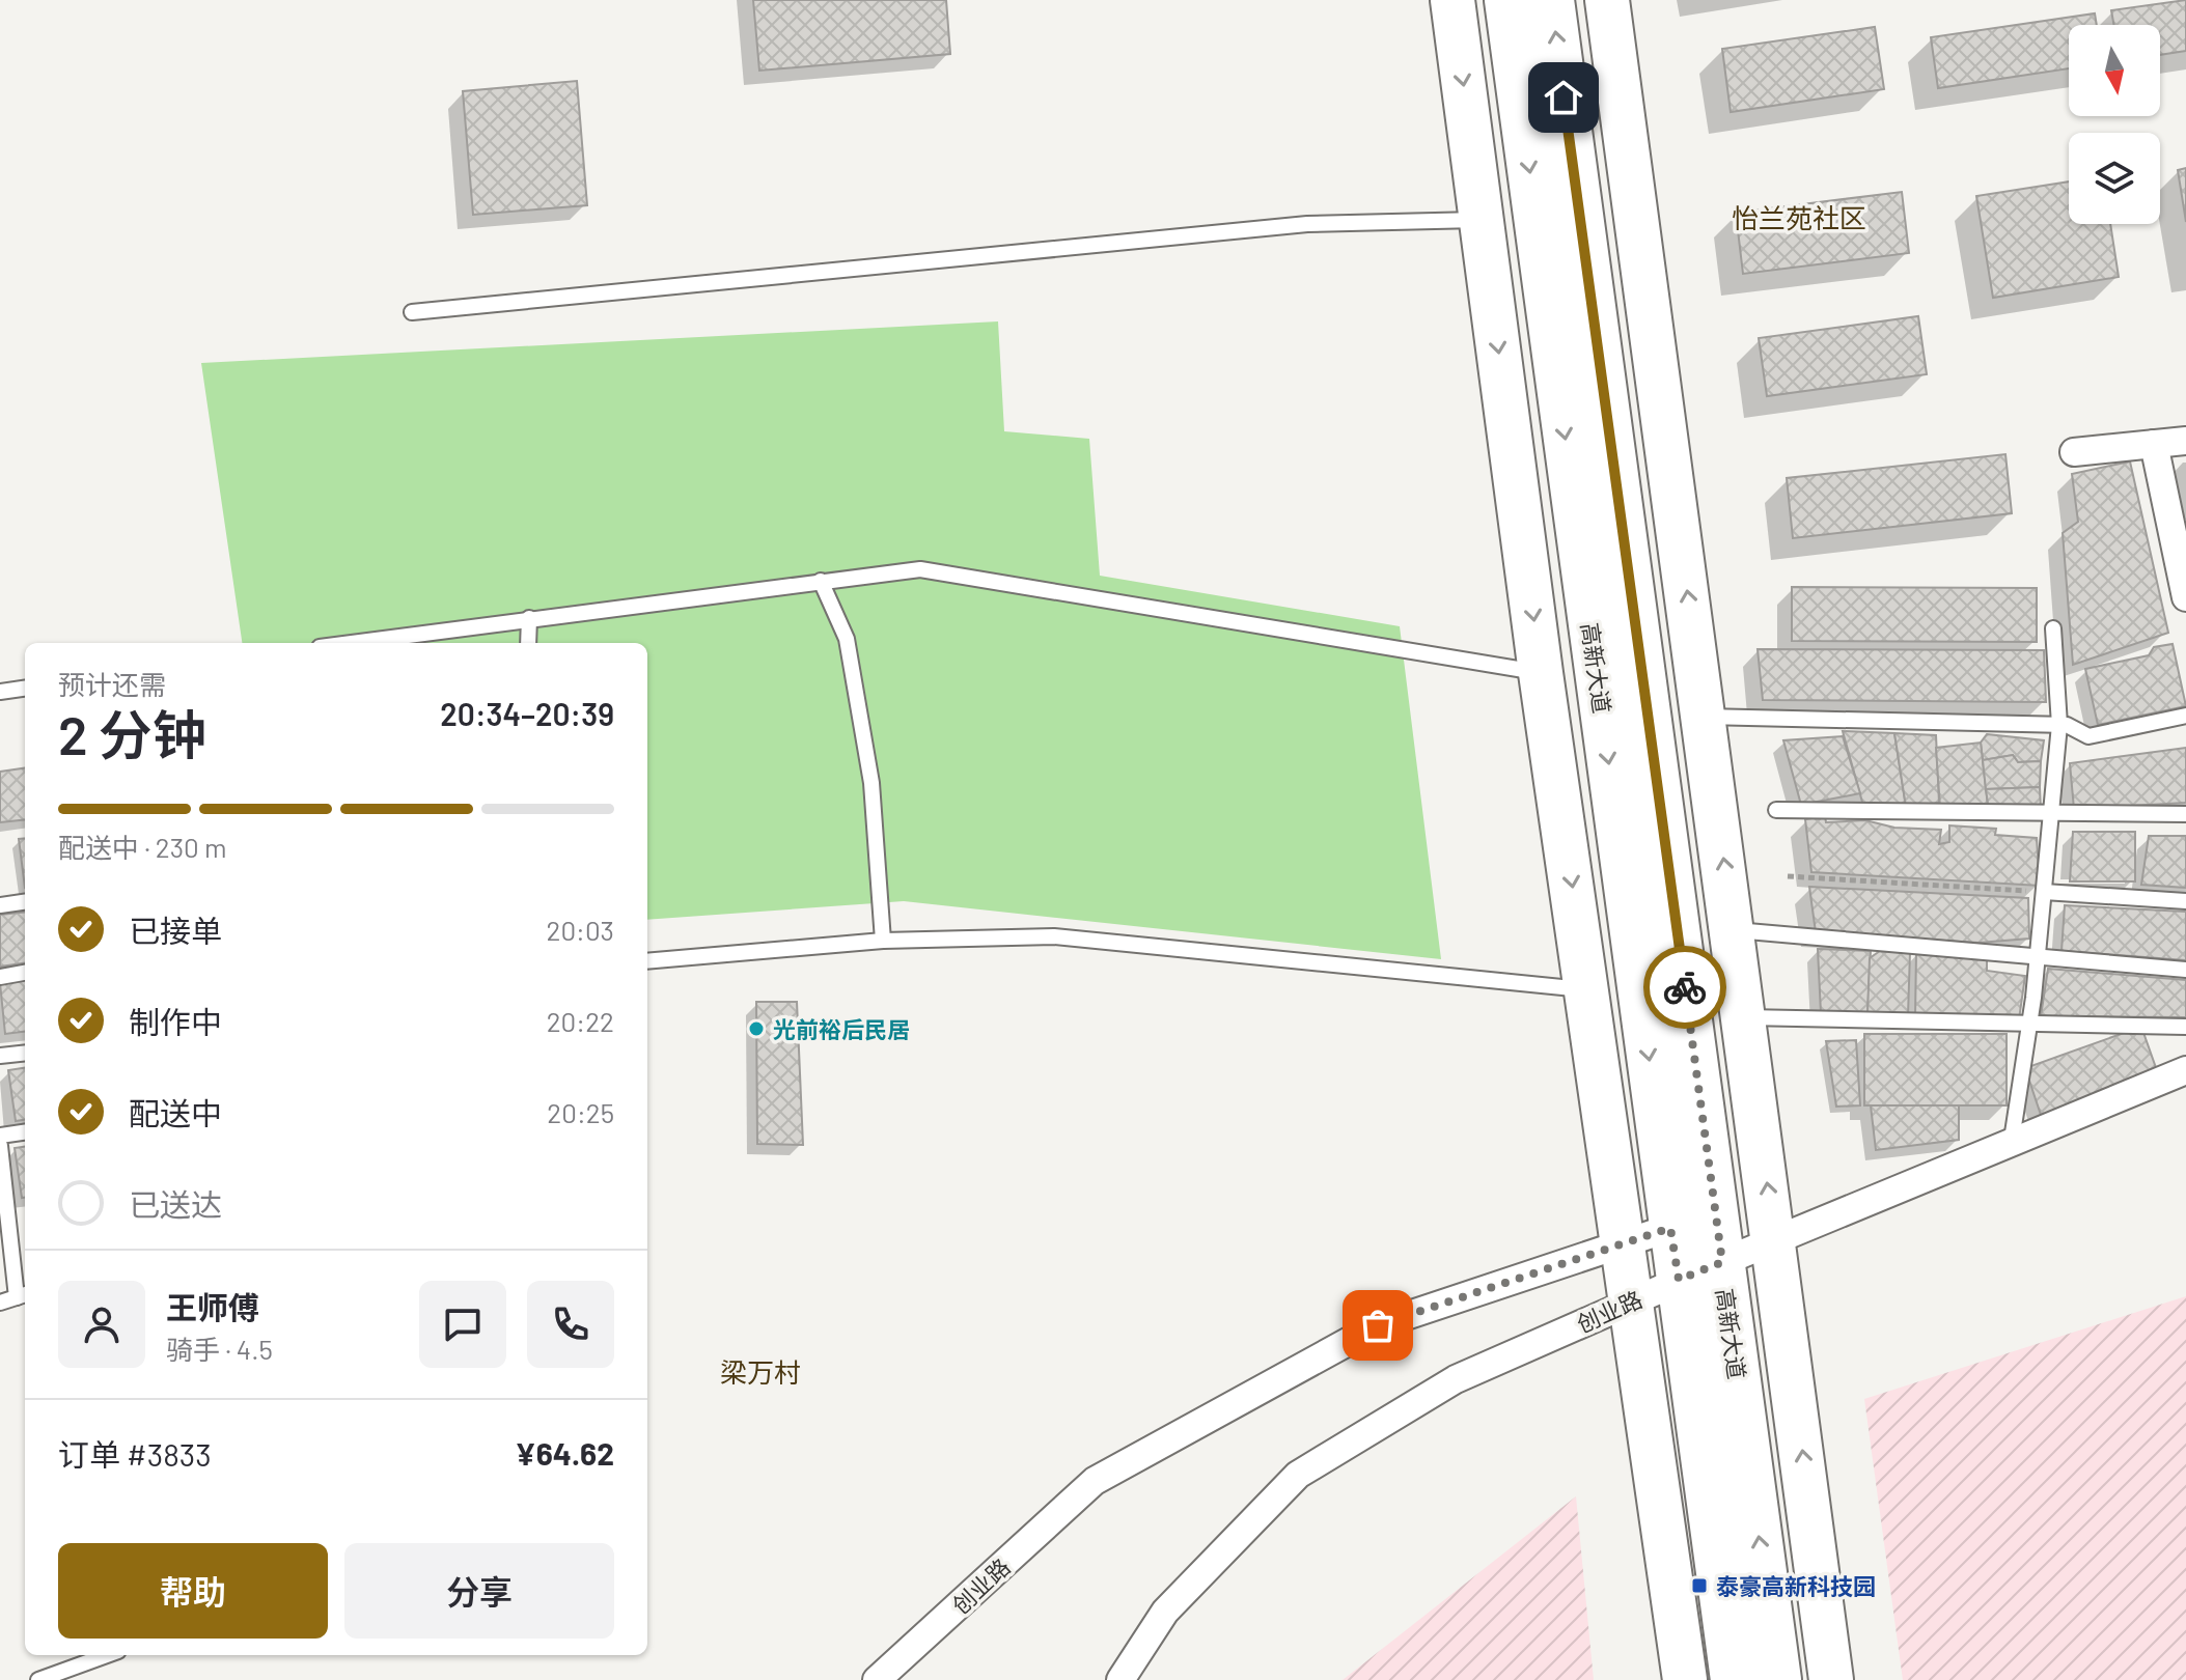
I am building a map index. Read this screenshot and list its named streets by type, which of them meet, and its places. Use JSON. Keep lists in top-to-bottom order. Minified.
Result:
{"streets":{"highway":["高新大道"],"street":["创业路"]},"crossings":[["高新大道","创业路"]],"districts":["怡兰苑社区","梁万村"],"places":{"other":["光前裕后民居"],"transit":["泰豪高新科技园"]},"north":"bottom","page":{"heading":["2 分钟","预计还需","20:34–20:39"],"panel":["王师傅","骑手 · 4.5","订单 #3833","¥64.62"],"bar":"配送中 · 230 m","list":[["已接单","20:03"],["制作中","20:22"],["配送中","20:25"],"已送达"],"buttons":["帮助","分享"]}}
